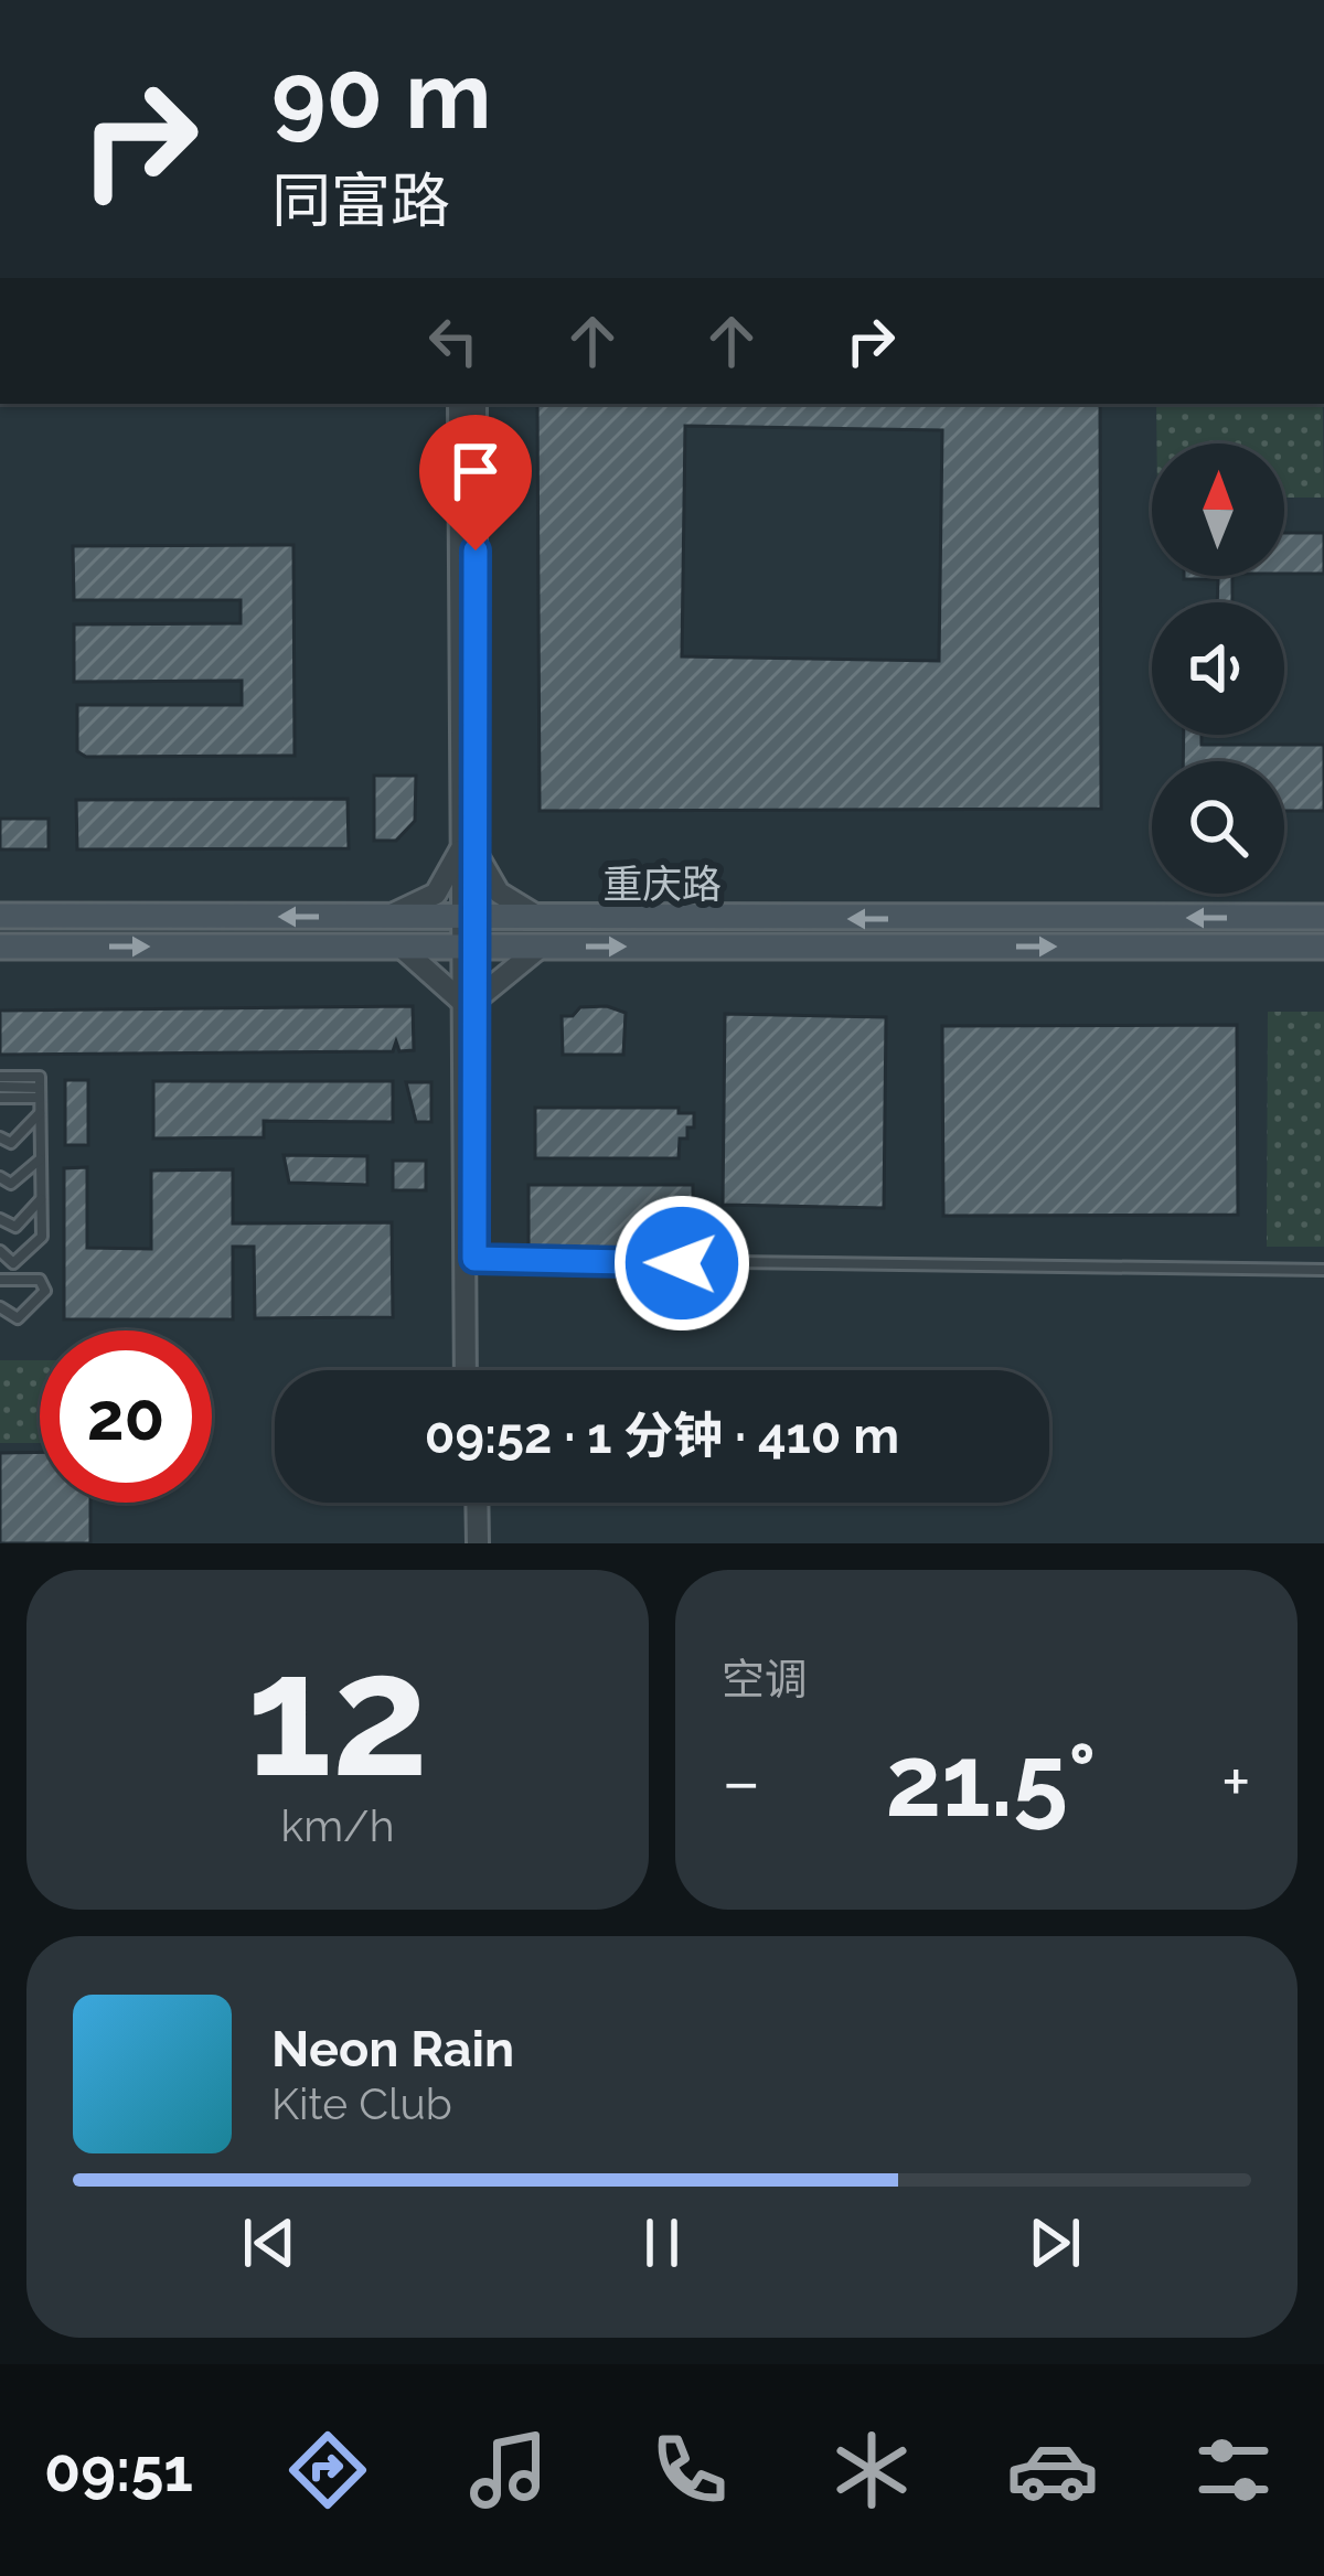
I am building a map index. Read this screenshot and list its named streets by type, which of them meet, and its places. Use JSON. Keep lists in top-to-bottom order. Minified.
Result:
{"streets":{"main road":["重庆路"]},"north":"top","page":{"turn":["90 m","同富路"],"limit":"20","trip":"09:52 · 1 分钟 · 410 m","tile":[["12","km/h"],"空调"],"heat":["−","21.5°","+"],"song":["Neon Rain","Kite Club"],"tabs":"09:51"}}
